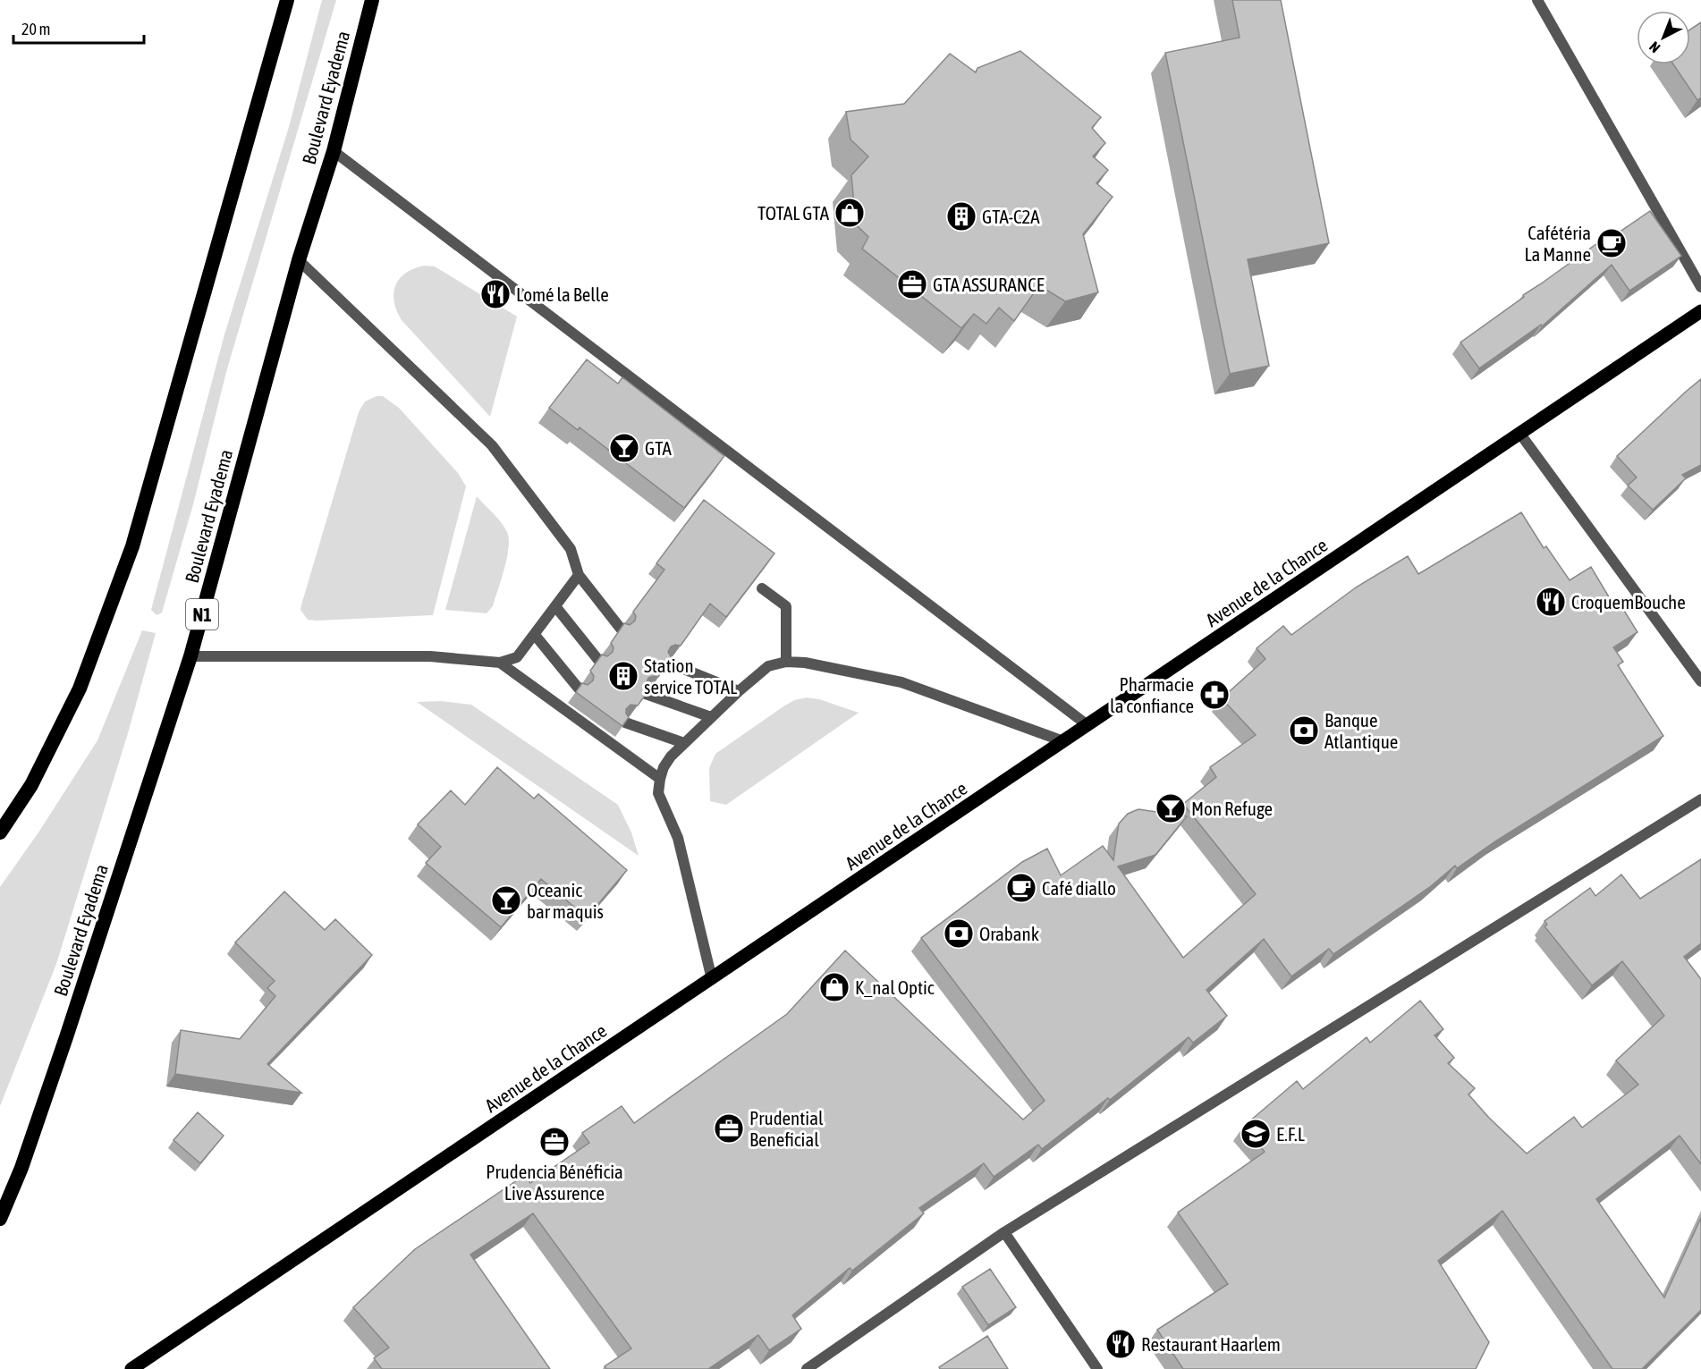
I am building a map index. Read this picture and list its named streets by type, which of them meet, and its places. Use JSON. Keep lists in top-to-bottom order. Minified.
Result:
{"streets":{"highway":["Boulevard Eyadema","N1"],"main road":["Avenue de la Chance"]},"places":{"shop":["TOTAL GTA","K_nal Optic"],"building":["GTA-C2A","Station service TOTAL"],"cafe":["Cafétéria La Manne","Café diallo"],"office":["GTA ASSURANCE","Prudential Beneficial","Prudencia Bénéficia Live Assurence"],"restaurant":["Lomé la Belle","CroquemBouche","Restaurant Haarlem"],"bar":["GTA","Mon Refuge","Oceanic bar maquis"],"pharmacy":["Pharmacie la confiance"],"bank":["Banque Atlantique","Orabank"],"school or university":["E.F.L"]},"scale_bar":"20 m","north":"bottom left"}
